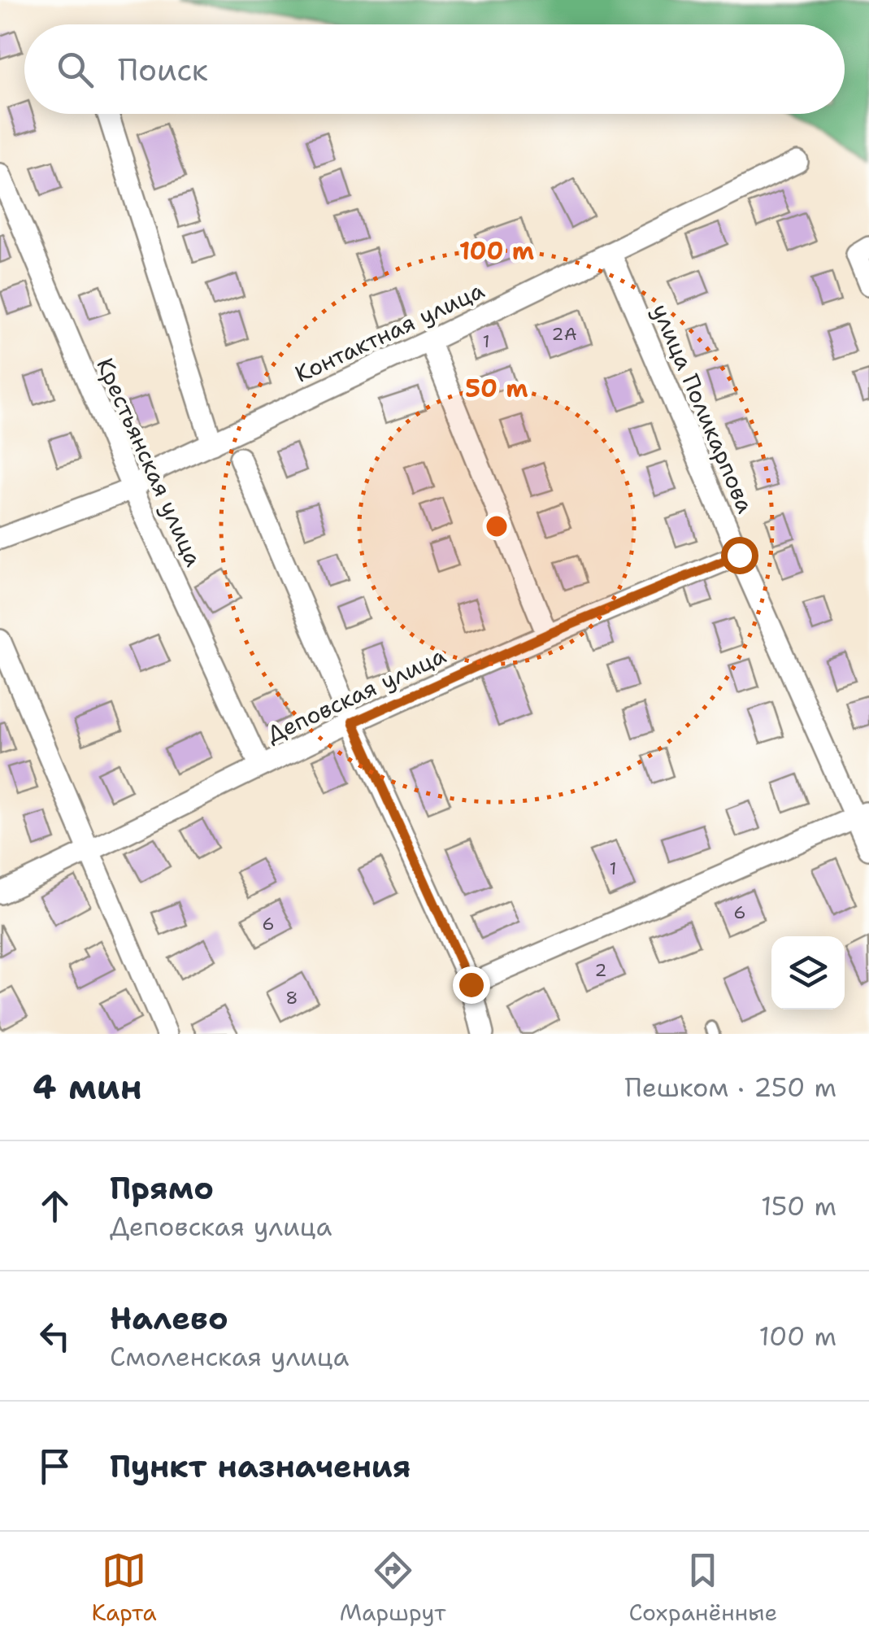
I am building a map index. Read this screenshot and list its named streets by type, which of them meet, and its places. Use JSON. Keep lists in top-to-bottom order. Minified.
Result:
{"streets":{"street":["Контактная улица","улица Поликарпова","Крестьянская улица","Деповская улица"]},"crossings":[["Контактная улица","улица Поликарпова"],["Контактная улица","Крестьянская улица"],["улица Поликарпова","Деповская улица"],["Крестьянская улица","Деповская улица"]],"house_numbers":["2А","1","1","6","6","2","8"],"page":{"search":"Поиск","heading":["4 мин","Пешком · 250 m"],"list":[["Прямо","Деповская улица","150 m"],["Налево","Смоленская улица","100 m"],"Пункт назначения"],"nav":["Карта","Маршрут","Сохранённые"]},"rings":["100 m","50 m"]}
